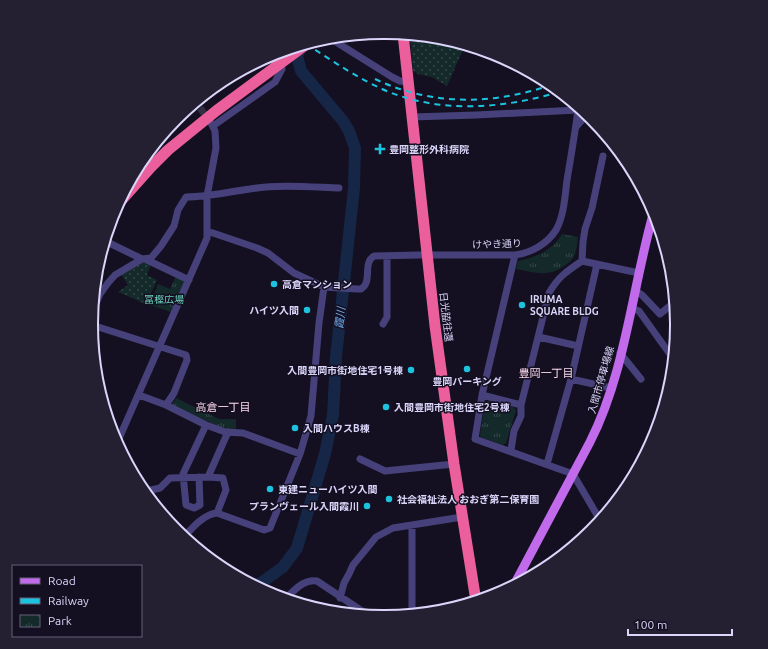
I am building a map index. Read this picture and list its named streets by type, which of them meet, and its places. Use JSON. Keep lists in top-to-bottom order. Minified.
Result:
{"streets":{"highway":["日光脇往還"],"main road":["入間市停車場線"],"street":["けやき通り"]},"crossings":[["けやき通り","日光脇往還"]],"districts":["豊岡一丁目","高倉一丁目"],"water":["霞川"],"parks":["冨樫広場"],"places":{"health":["豊岡整形外科病院"],"other":["高倉マンション","IRUMA SQUARE BLDG","ハイツ入間","豊岡パーキング","入間豊岡市街地住宅1号棟","入間豊岡市街地住宅2号棟","入間ハウスB棟","東建ニューハイツ入間","社会福祉法人 おおぎ第二保育園","プランヴェール入間霞川"]},"legend":["Road","Railway","Park"],"scale_bar":"100 m"}
